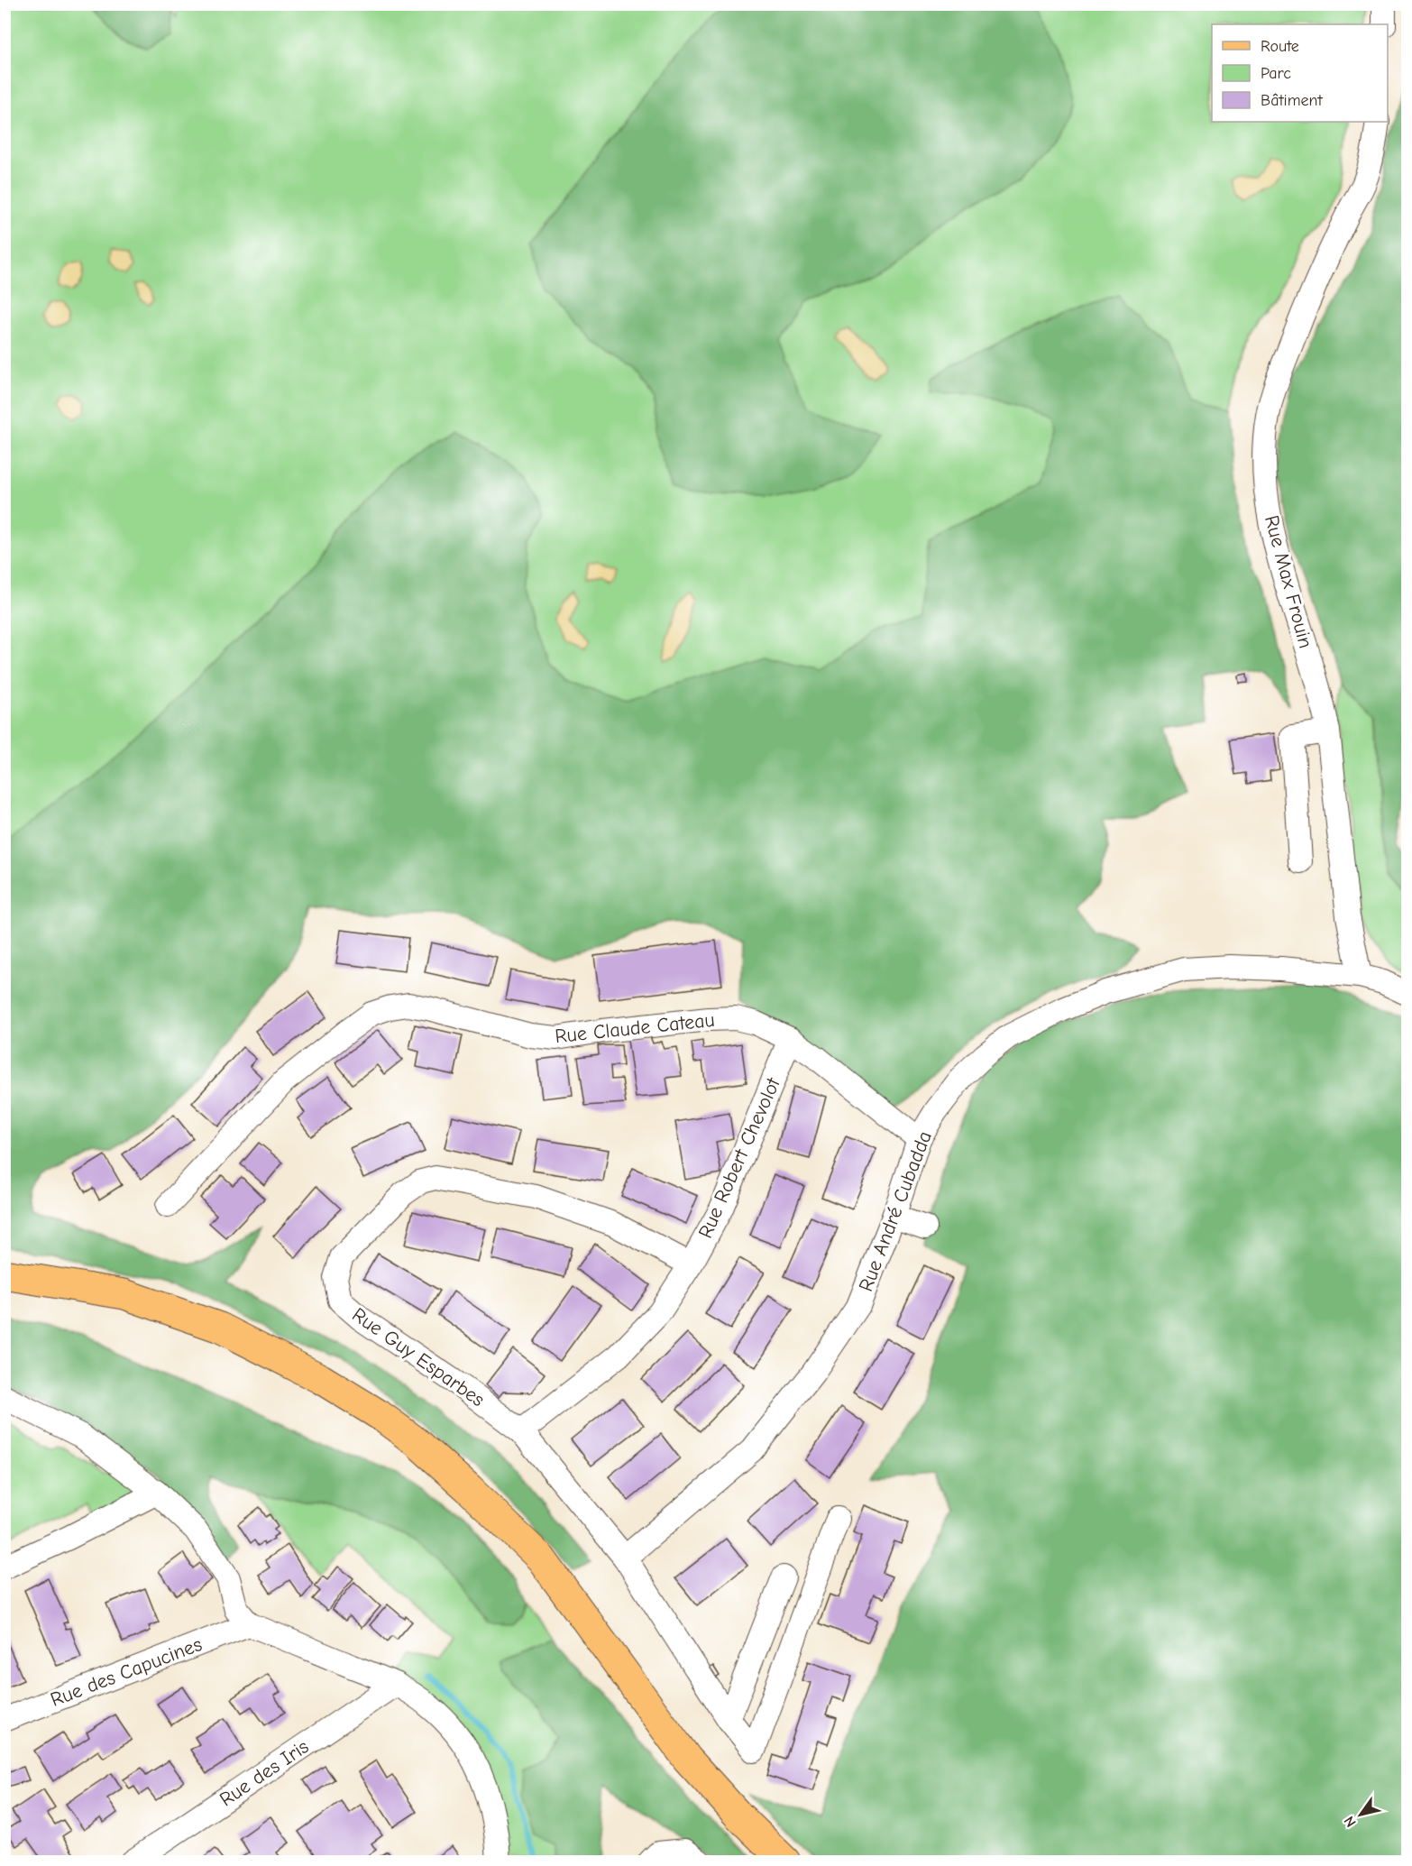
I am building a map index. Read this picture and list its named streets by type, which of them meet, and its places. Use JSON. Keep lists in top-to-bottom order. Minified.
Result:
{"streets":{"street":["Rue Max Frouin","Rue Claude Cateau","Rue Robert Chevolot","Rue André Cubadda","Rue Guy Esparbes","Rue des Capucines","Rue des Iris"]},"crossings":[["Rue Max Frouin","Rue André Cubadda"],["Rue Claude Cateau","Rue Robert Chevolot"],["Rue Claude Cateau","Rue André Cubadda"],["Rue Robert Chevolot","Rue Guy Esparbes"],["Rue André Cubadda","Rue Guy Esparbes"]],"legend":["Route","Parc","Bâtiment"],"north":"bottom left"}
